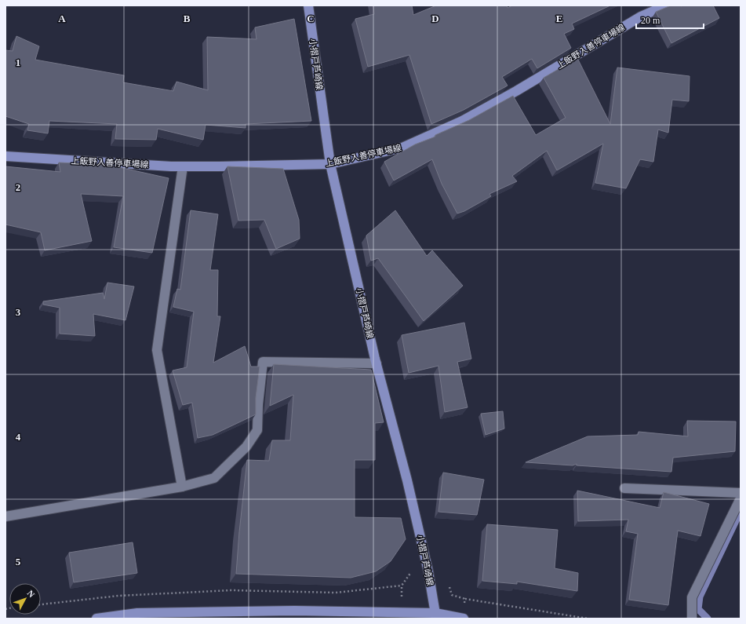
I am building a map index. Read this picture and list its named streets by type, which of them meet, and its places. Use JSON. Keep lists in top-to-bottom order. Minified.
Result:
{"streets":{"main road":["上飯野入善停車場線","小摺戸芦崎線"]},"crossings":[["上飯野入善停車場線","小摺戸芦崎線"]],"scale_bar":"20 m","north":"top right","grid":{"columns":["A","B","C","D","E"],"rows":["1","2","3","4","5"]}}
